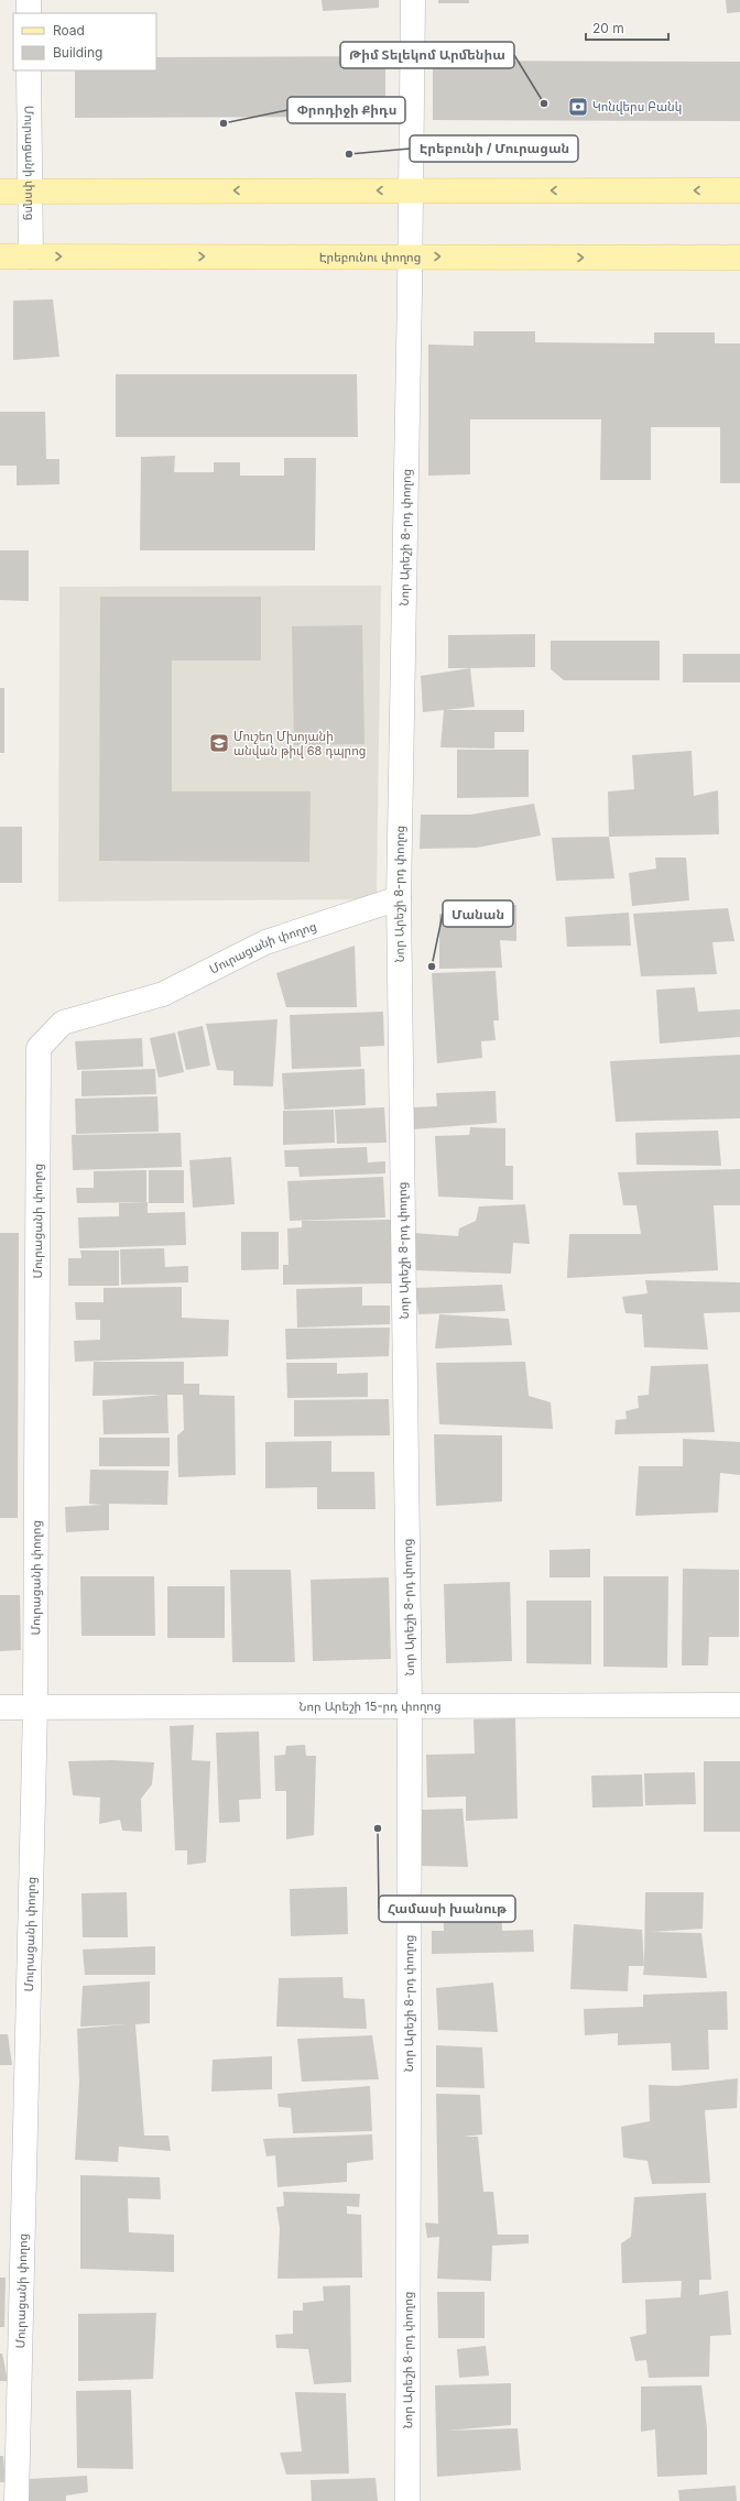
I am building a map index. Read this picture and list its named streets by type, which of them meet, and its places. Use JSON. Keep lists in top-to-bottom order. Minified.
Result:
{"streets":{"main road":["Էրեբունու փողոց"],"street":["Մուրացանի փողոց","Նոր Արեշի 8-րդ փողոց","Նոր Արեշի 15-րդ փողոց"]},"crossings":[["Մուրացանի փողոց","Էրեբունու փողոց"],["Մուրացանի փողոց","Նոր Արեշի 8-րդ փողոց"],["Մուրացանի փողոց","Նոր Արեշի 15-րդ փողոց"],["Էրեբունու փողոց","Նոր Արեշի 8-րդ փողոց"],["Նոր Արեշի 8-րդ փողոց","Նոր Արեշի 15-րդ փողոց"]],"places":{"other":["Թիմ Տելեկոմ Արմենիա","Փրոդիջի Քիդս","Էրեբունի / Մուրացան","Մանան","Համասի խանութ"],"bank":["Կոնվերս Բանկ"],"school or university":["Մուշեղ Մխոյանի անվան թիվ 68 դպրոց"]},"legend":["Road","Building"],"scale_bar":"20 m"}
